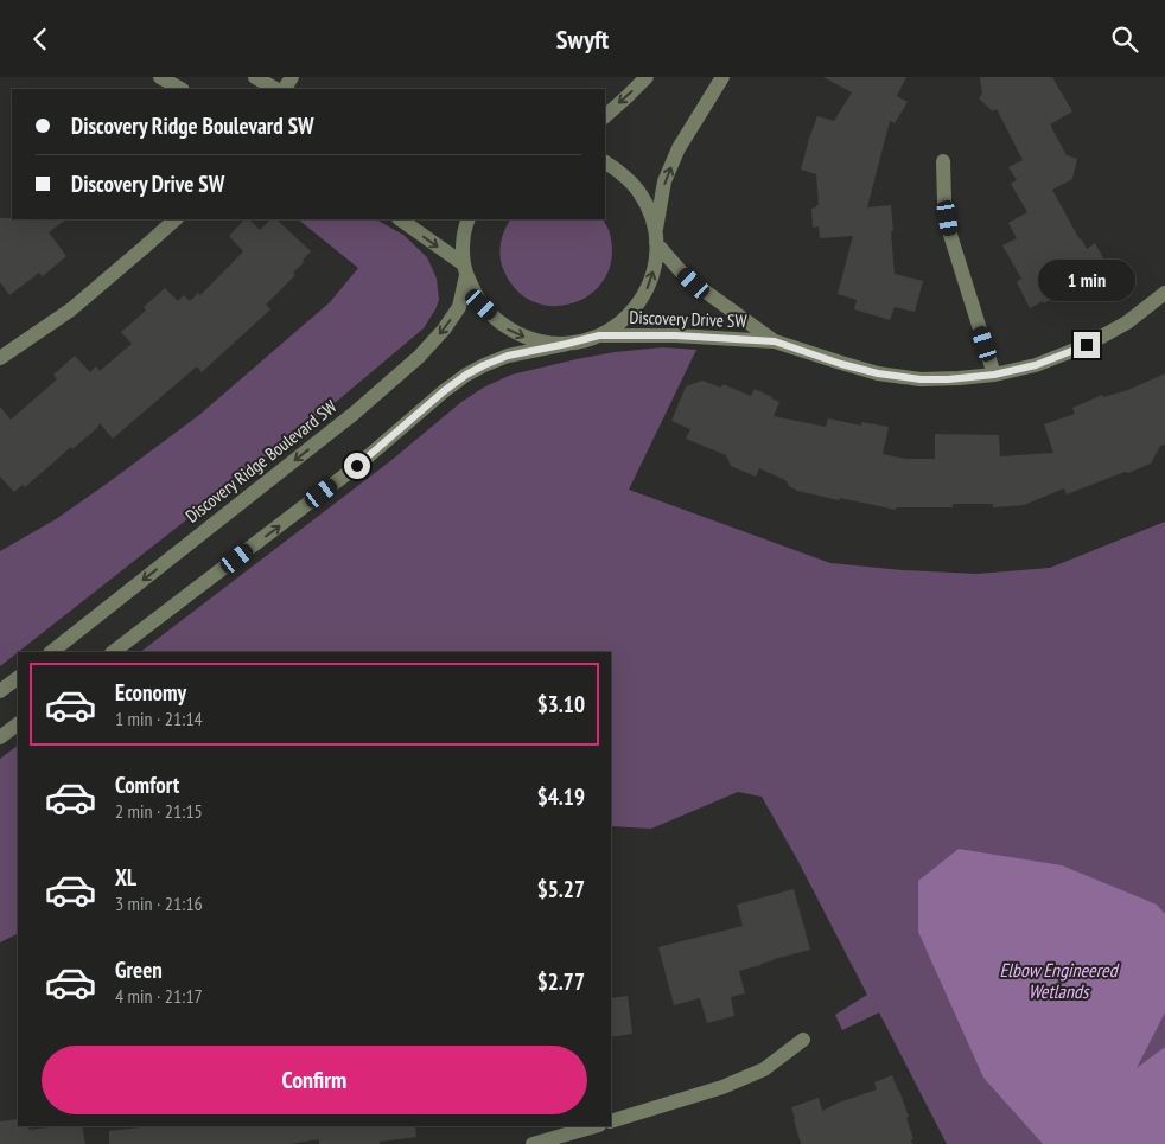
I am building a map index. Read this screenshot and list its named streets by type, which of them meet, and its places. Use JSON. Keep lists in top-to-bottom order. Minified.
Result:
{"streets":{"street":["Discovery Drive SW","Discovery Ridge Boulevard SW"]},"water":["Elbow Engineered Wetlands"],"page":{"header":"Swyft","banner":["Discovery Ridge Boulevard SW","Discovery Drive SW"],"bubble":"1 min","list":[{"name":"Economy","note":"1 min · 21:14","value":"$3.10"},{"name":"Comfort","note":"2 min · 21:15","value":"$4.19"},{"name":"XL","note":"3 min · 21:16","value":"$5.27"},{"name":"Green","note":"4 min · 21:17","value":"$2.77"}],"buttons":"Confirm"}}
